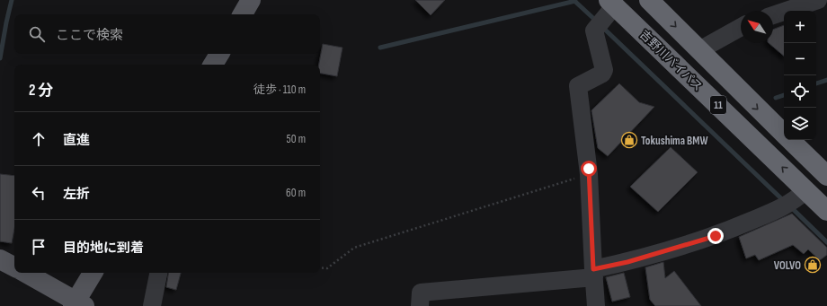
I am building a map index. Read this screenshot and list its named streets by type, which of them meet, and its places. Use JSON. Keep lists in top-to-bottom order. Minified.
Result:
{"streets":{"highway":["吉野川バイパス","11"]},"places":{"shop":["Tokushima BMW","VOLVO"]},"north":"top left","page":{"map_buttons":["+","−"],"search":"ここで検索","heading":["2 分","徒歩 · 110 m"],"list":[["直進","50 m"],["左折","60 m"],"目的地に到着"]}}
